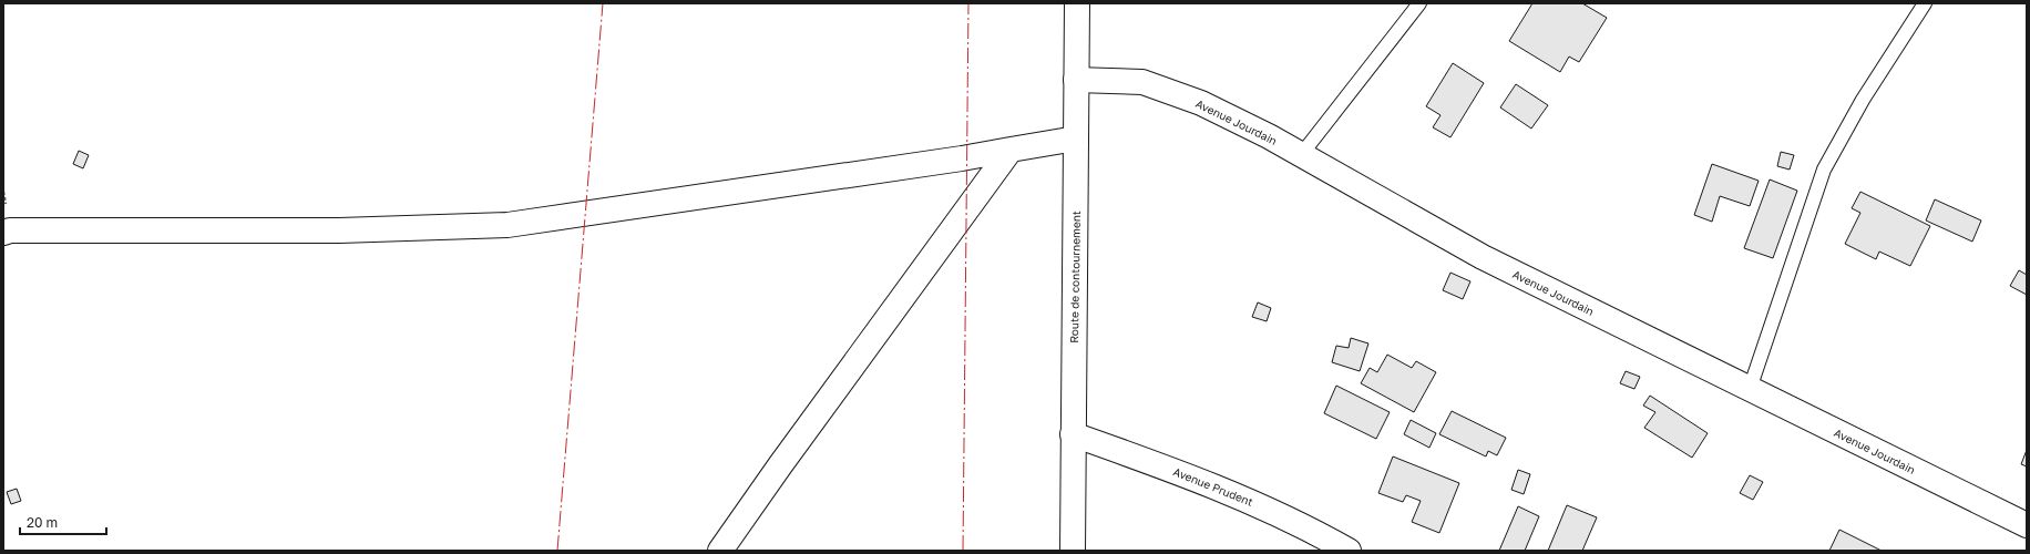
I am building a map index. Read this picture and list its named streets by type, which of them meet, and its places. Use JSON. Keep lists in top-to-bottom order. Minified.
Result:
{"streets":{"street":["Avenue Jourdain","Route de contournement","Avenue Prudent"]},"crossings":[["Avenue Jourdain","Route de contournement"],["Route de contournement","Avenue Prudent"]],"scale_bar":"20 m"}
